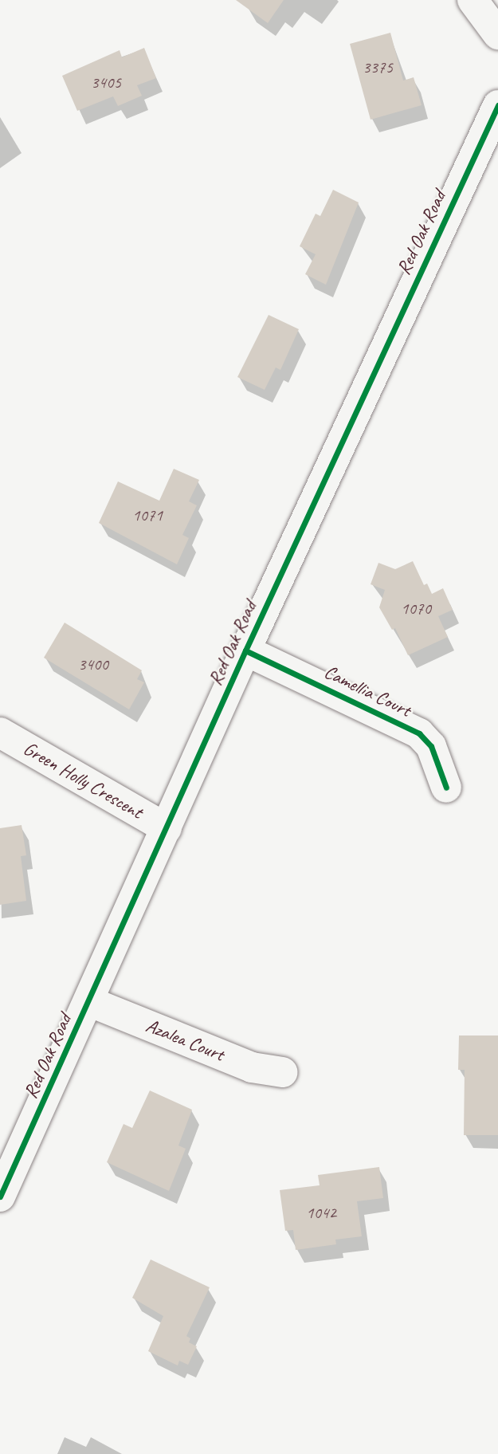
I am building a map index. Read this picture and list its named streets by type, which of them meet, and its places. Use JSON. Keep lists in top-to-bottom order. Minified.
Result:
{"streets":{"street":["Red Oak Road","Camellia Court","Green Holly Crescent","Azalea Court"]},"crossings":[["Red Oak Road","Camellia Court"],["Red Oak Road","Green Holly Crescent"],["Red Oak Road","Azalea Court"]],"house_numbers":["3375","3405","1071","1070","3400","1042"]}
